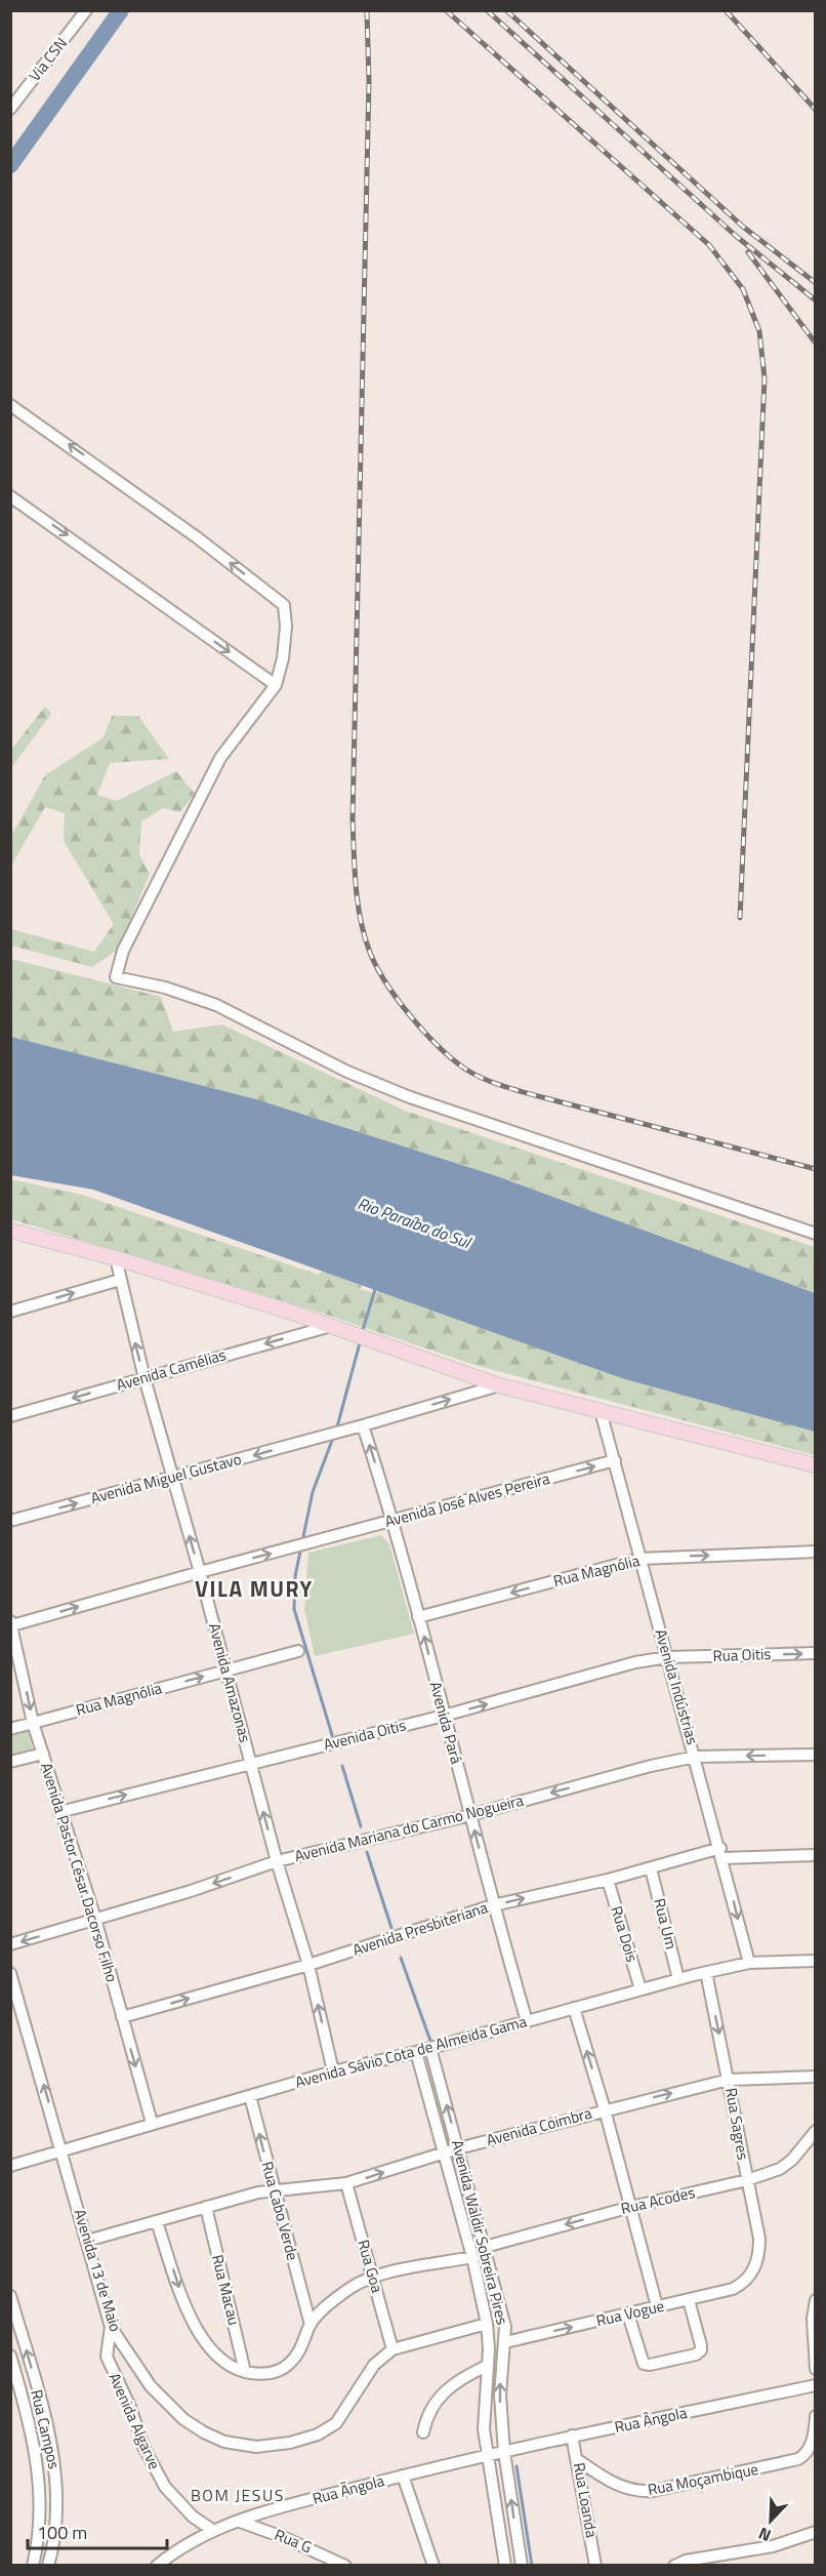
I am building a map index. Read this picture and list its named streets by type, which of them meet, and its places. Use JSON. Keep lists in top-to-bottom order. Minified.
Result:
{"streets":{"street":["Via CSN","Avenida Camélias","Avenida Miguel Gustavo","Avenida José Alves Pereira","Rua Magnólia","Rua Oitis","Avenida Amazonas","Avenida Indústrias","Avenida Pará","Avenida Oitis","Avenida Mariana do Carmo Nogueira","Avenida Pastor César Dacorso Filho","Rua Um","Avenida Presbiteriana","Rua Dois","Avenida Sávio Cota de Almeida Gama","Rua Sagres","Avenida Coimbra","Rua Acodes","Rua Cabo Verde","Avenida Waldir Sobreira Pires","Rua Goa","Avenida 13 de Maio","Rua Macau","Rua Vogue","Rua Ângola","Avenida Algarve","Rua Campos","Rua Moçambique","Rua Ãngola","Rua Loanda","Rua G"]},"crossings":[["Avenida Camélias","Avenida Amazonas"],["Avenida Miguel Gustavo","Avenida Amazonas"],["Avenida Miguel Gustavo","Avenida Pará"],["Avenida José Alves Pereira","Avenida Amazonas"],["Avenida José Alves Pereira","Avenida Indústrias"],["Avenida José Alves Pereira","Avenida Pará"],["Rua Magnólia","Avenida Amazonas"],["Rua Magnólia","Avenida Indústrias"],["Rua Magnólia","Avenida Pará"],["Rua Magnólia","Avenida Pastor César Dacorso Filho"],["Rua Oitis","Avenida Indústrias"],["Rua Oitis","Avenida Oitis"],["Avenida Amazonas","Avenida Oitis"],["Avenida Amazonas","Avenida Mariana do Carmo Nogueira"],["Avenida Amazonas","Avenida Presbiteriana"],["Avenida Amazonas","Avenida Sávio Cota de Almeida Gama"],["Avenida Indústrias","Avenida Oitis"],["Avenida Indústrias","Avenida Mariana do Carmo Nogueira"],["Avenida Indústrias","Avenida Presbiteriana"],["Avenida Indústrias","Avenida Sávio Cota de Almeida Gama"],["Avenida Pará","Avenida Oitis"],["Avenida Pará","Avenida Mariana do Carmo Nogueira"],["Avenida Pará","Avenida Presbiteriana"],["Avenida Pará","Avenida Sávio Cota de Almeida Gama"],["Avenida Oitis","Avenida Pastor César Dacorso Filho"],["Avenida Mariana do Carmo Nogueira","Avenida Pastor César Dacorso Filho"],["Avenida Pastor César Dacorso Filho","Avenida Presbiteriana"],["Avenida Pastor César Dacorso Filho","Avenida Sávio Cota de Almeida Gama"],["Rua Um","Avenida Presbiteriana"],["Rua Um","Avenida Sávio Cota de Almeida Gama"],["Avenida Presbiteriana","Rua Dois"],["Rua Dois","Avenida Sávio Cota de Almeida Gama"],["Avenida Sávio Cota de Almeida Gama","Rua Sagres"],["Avenida Sávio Cota de Almeida Gama","Rua Cabo Verde"],["Avenida Sávio Cota de Almeida Gama","Avenida Waldir Sobreira Pires"],["Avenida Sávio Cota de Almeida Gama","Avenida 13 de Maio"],["Rua Sagres","Avenida Coimbra"],["Rua Sagres","Rua Acodes"],["Rua Sagres","Rua Vogue"],["Avenida Coimbra","Rua Cabo Verde"],["Avenida Coimbra","Avenida Waldir Sobreira Pires"],["Avenida Coimbra","Rua Goa"],["Avenida Coimbra","Avenida 13 de Maio"],["Avenida Coimbra","Rua Macau"],["Rua Acodes","Avenida Waldir Sobreira Pires"],["Avenida Waldir Sobreira Pires","Avenida 13 de Maio"],["Avenida Waldir Sobreira Pires","Rua Vogue"],["Avenida Waldir Sobreira Pires","Rua Ângola"],["Avenida Waldir Sobreira Pires","Rua Ãngola"],["Rua Goa","Avenida 13 de Maio"],["Avenida 13 de Maio","Avenida Algarve"],["Rua Ângola","Rua Ãngola"],["Rua Ângola","Rua Loanda"],["Avenida Algarve","Rua Ãngola"],["Rua Moçambique","Rua Loanda"],["Rua Ãngola","Rua G"]],"one_way":["Avenida Camélias","Avenida José Alves Pereira","Rua Oitis","Avenida Amazonas","Avenida Pará","Avenida Oitis","Avenida Mariana do Carmo Nogueira","Avenida Pastor César Dacorso Filho","Avenida Presbiteriana","Rua Sagres","Rua Acodes","Rua Cabo Verde","Rua Vogue"],"districts":["VILA MURY","BOM JESUS"],"water":["Rio Paraíba do Sul"],"scale_bar":"100 m","north":"bottom left"}
